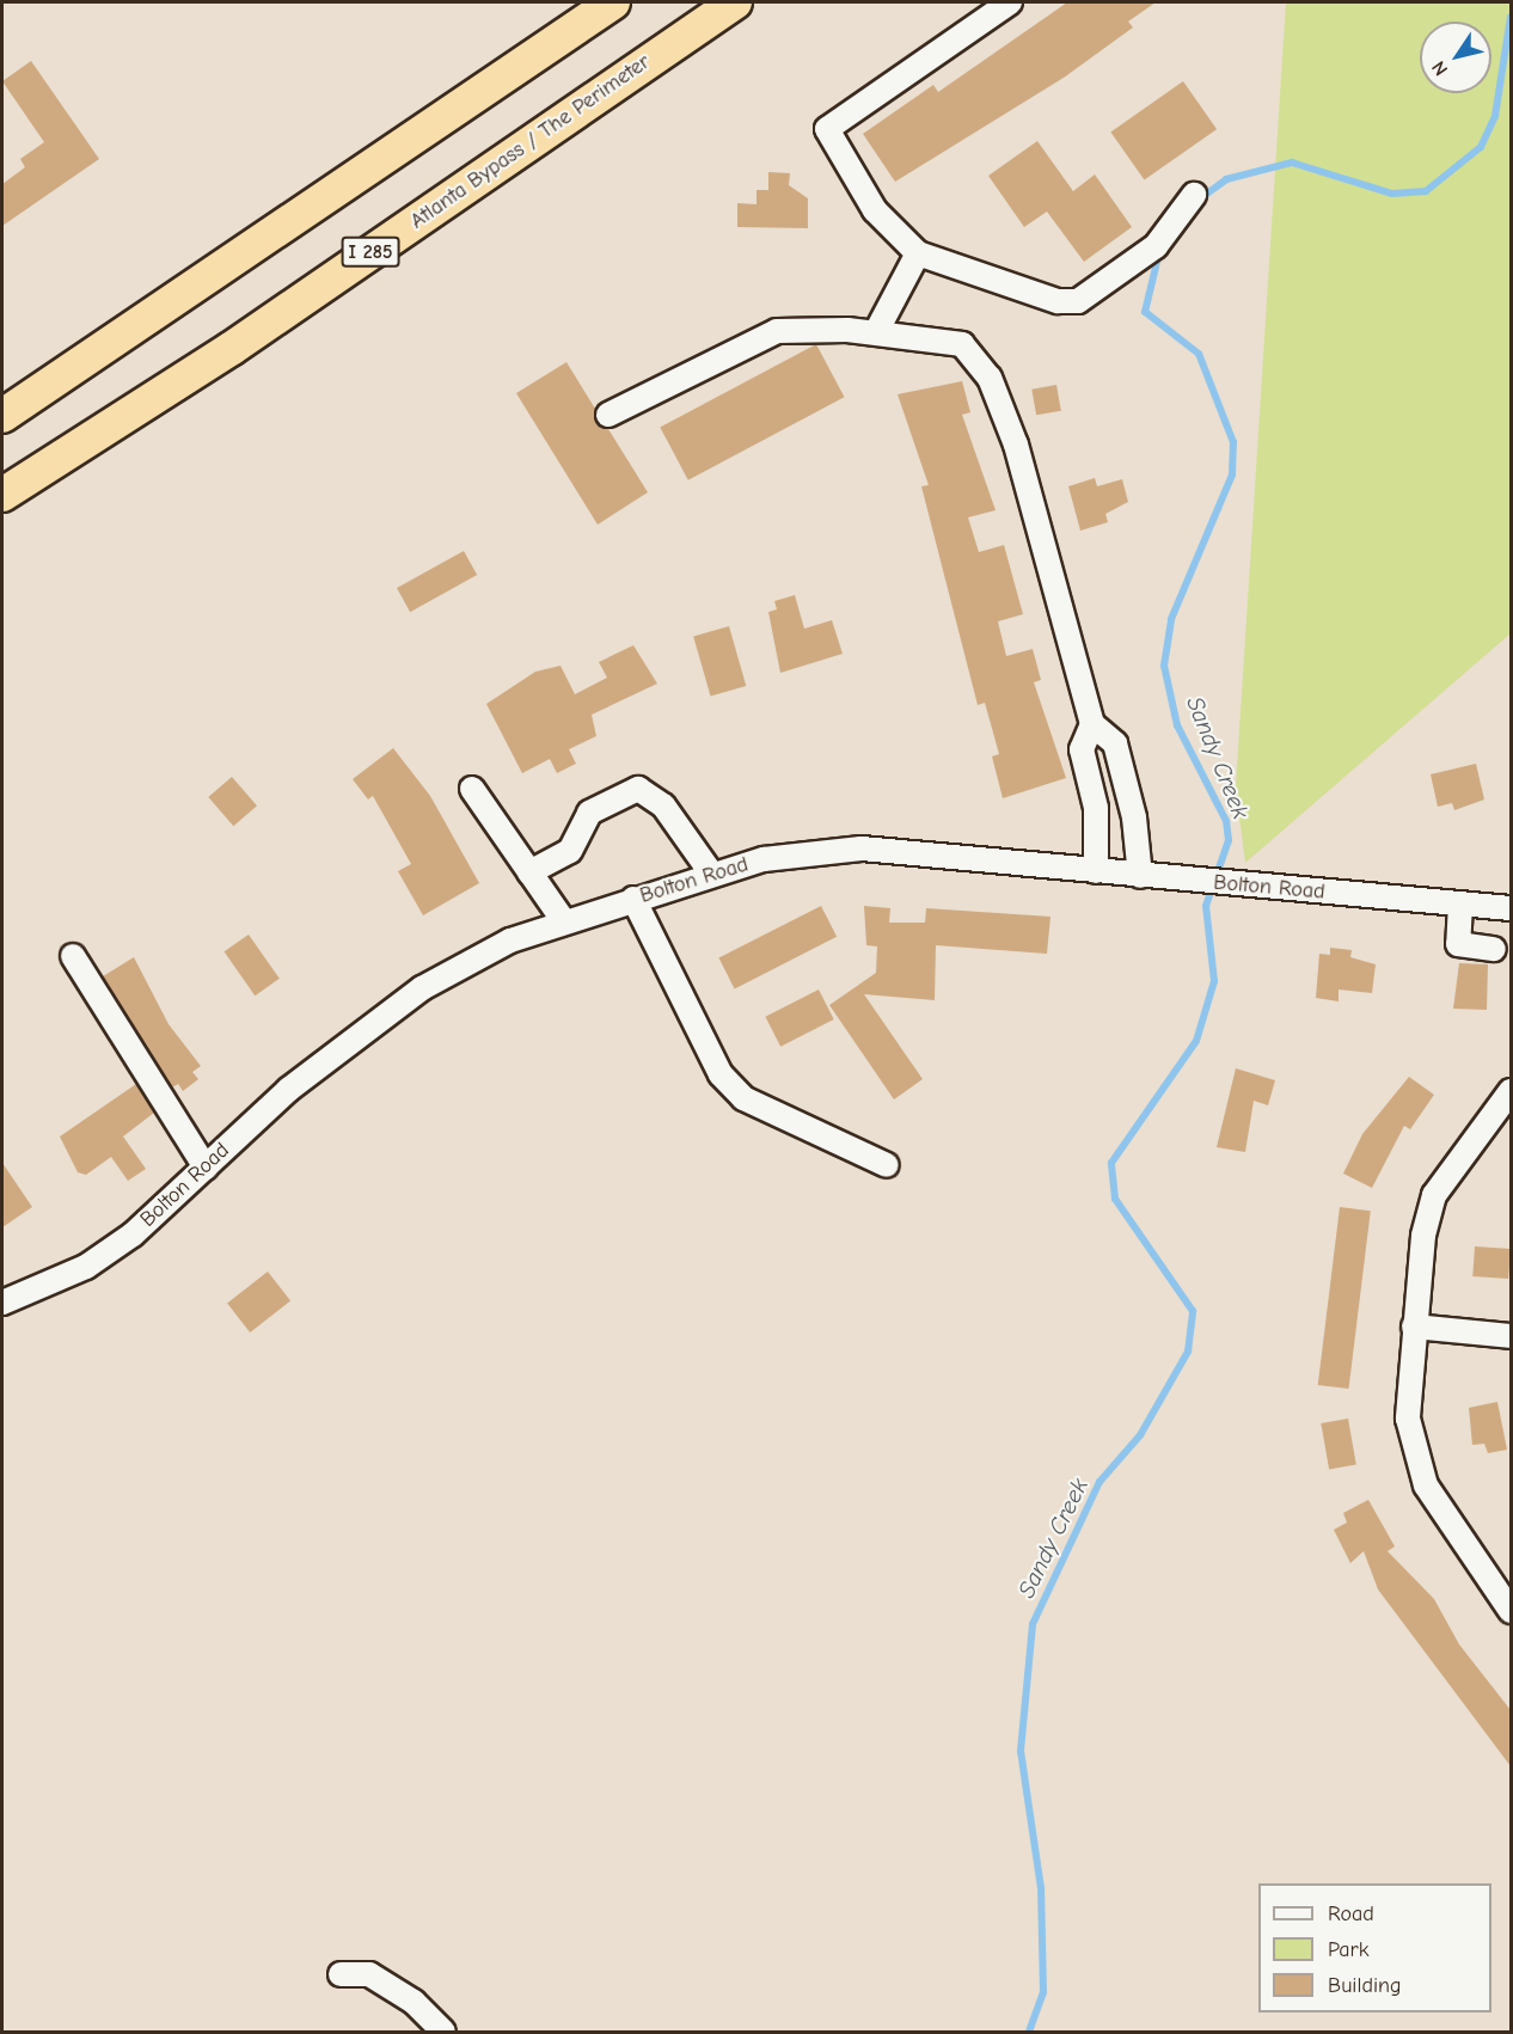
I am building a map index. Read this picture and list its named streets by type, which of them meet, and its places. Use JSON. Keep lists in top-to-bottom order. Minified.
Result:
{"streets":{"highway":["Atlanta Bypass / The Perimeter","I 285"],"street":["Bolton Road"]},"water":["Sandy Creek"],"legend":["Road","Park","Building"],"north":"bottom left"}
